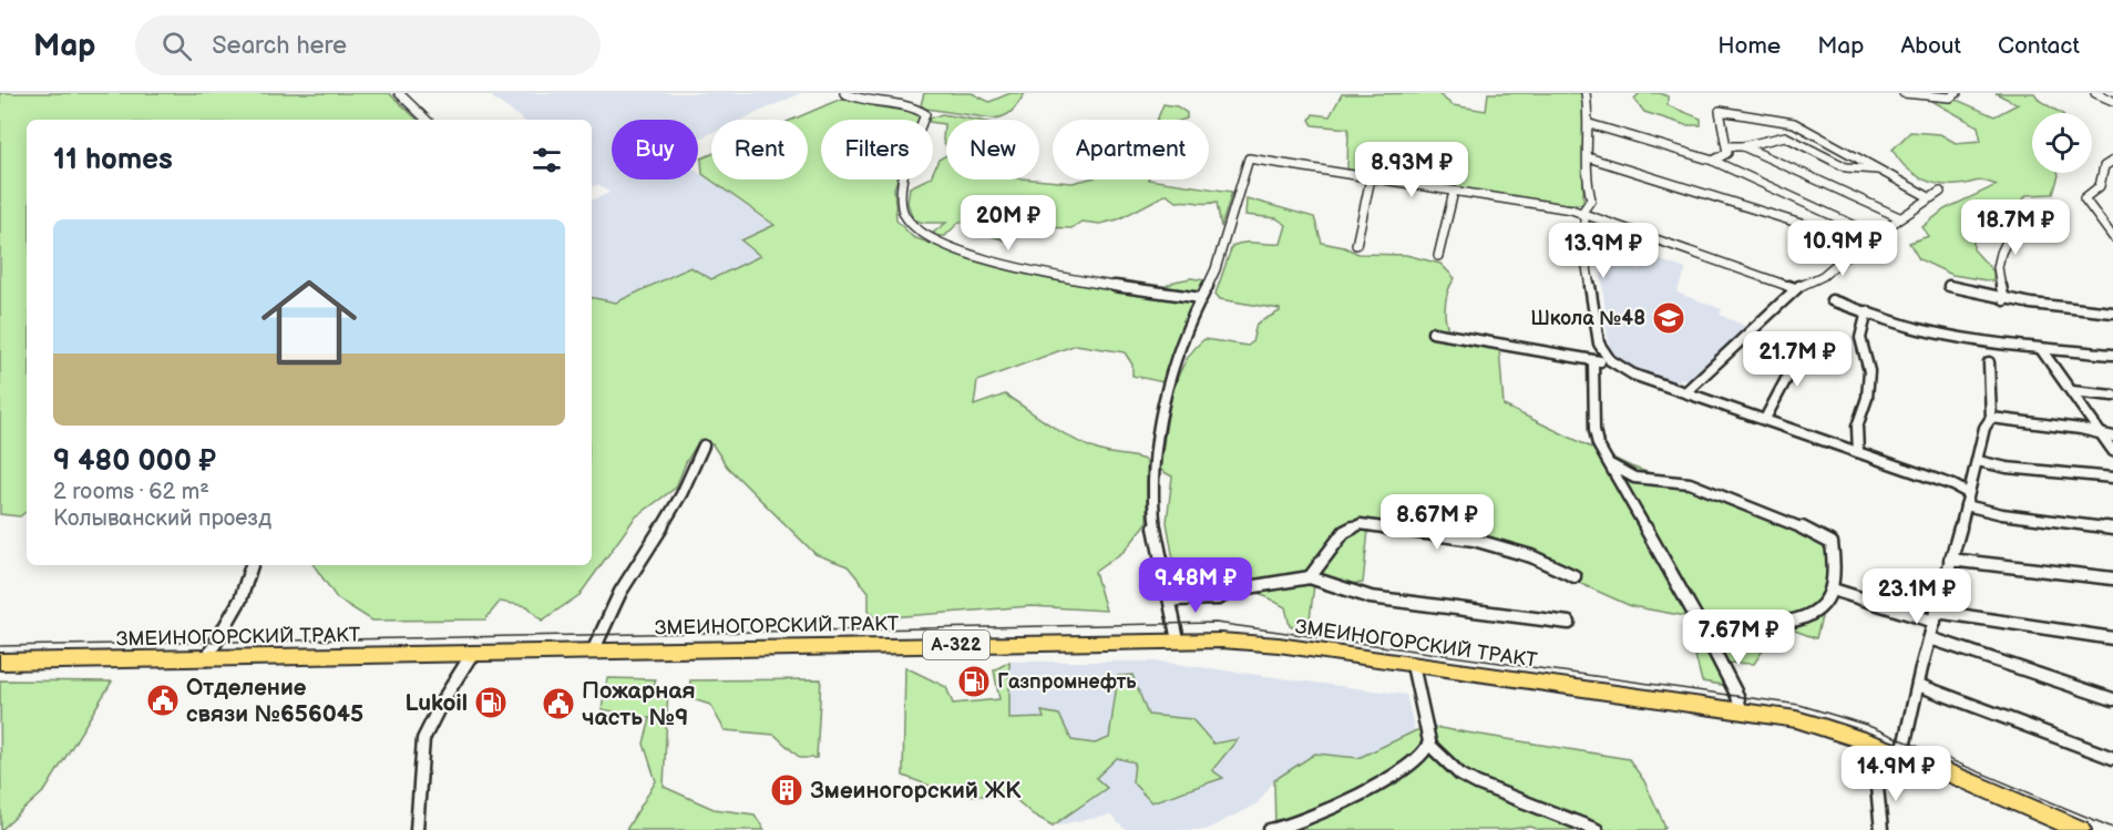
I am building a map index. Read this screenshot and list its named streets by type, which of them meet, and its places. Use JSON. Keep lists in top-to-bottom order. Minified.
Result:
{"streets":{"highway":["ЗМЕИНОГОРСКИЙ ТРАКТ","А-322"]},"crossings":[["ЗМЕИНОГОРСКИЙ ТРАКТ","А-322"]],"places":{"school or university":["Школа №48"],"fuel station":["Газпромнефть","Lukoil"],"public building":["Отделение связи №656045","Пожарная часть №9"],"building":["Змеиногорский ЖК"]},"page":{"header":"Map","search":"Search here","nav":["Home","Map","About","Contact"],"chip":["Buy","Rent","Filters","New","Apartment"],"heading":"11 homes","price":["8.93M ₽","20M ₽","18.7M ₽","10.9M ₽","13.9M ₽","21.7M ₽","8.67M ₽","9.48M ₽","23.1M ₽","7.67M ₽","14.9M ₽"],"list":[{"name":"9 480 000 ₽","note":"2 rooms · 62 m² · Колыванский проезд"}]}}
